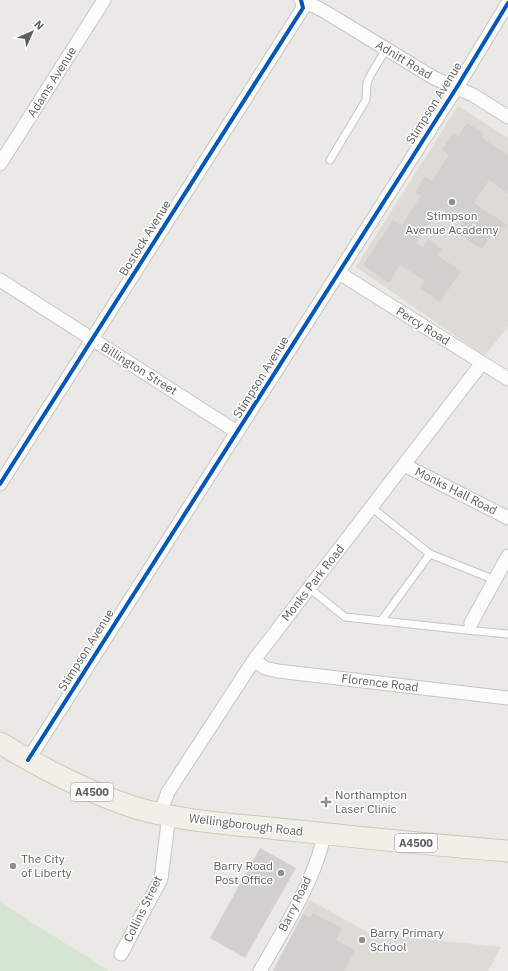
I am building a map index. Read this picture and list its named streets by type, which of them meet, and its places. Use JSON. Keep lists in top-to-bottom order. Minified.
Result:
{"streets":{"main road":["A4500","Wellingborough Road"],"street":["Adnitt Road","Adams Avenue","Stimpson Avenue","Bostock Avenue","Percy Road","Billington Street","Monks Hall Road","Monks Park Road","Florence Road","Barry Road","Collins Street"]},"crossings":[["Adnitt Road","Stimpson Avenue"],["Adnitt Road","Bostock Avenue"],["Stimpson Avenue","Percy Road"],["Stimpson Avenue","Billington Street"],["Stimpson Avenue","Wellingborough Road"],["Bostock Avenue","Billington Street"],["Percy Road","Monks Park Road"],["Monks Hall Road","Monks Park Road"],["Monks Park Road","Florence Road"],["Monks Park Road","Wellingborough Road"],["Monks Park Road","Collins Street"],["Wellingborough Road","Barry Road"],["Wellingborough Road","Collins Street"]],"places":{"other":["Stimpson Avenue Academy","The City of Liberty","Barry Road Post Office","Barry Primary School"],"health":["Northampton Laser Clinic"]},"north":"top right"}
